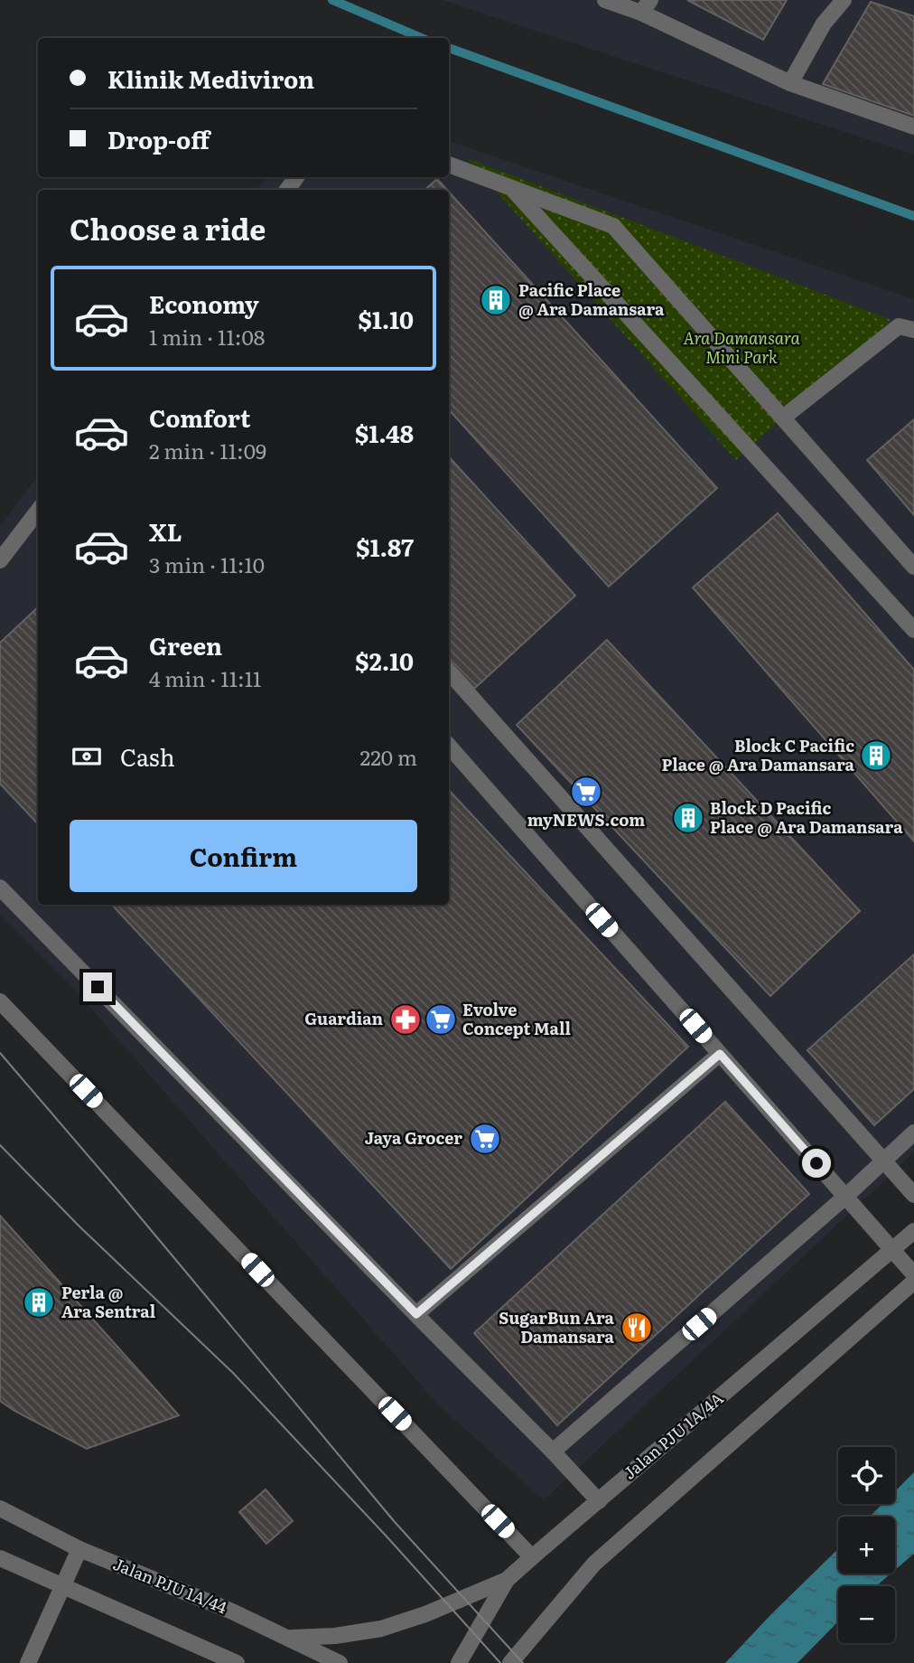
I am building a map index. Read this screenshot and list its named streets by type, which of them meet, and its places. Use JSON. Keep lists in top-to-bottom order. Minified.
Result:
{"streets":{"street":["Jalan PJU 1A/4A","Jalan PJU 1A/44"]},"parks":["Ara Damansara Mini Park"],"places":{"building":["Pacific Place @ Ara Damansara","Block C Pacific Place @ Ara Damansara","Block D Pacific Place @ Ara Damansara","Perla @ Ara Sentral"],"supermarket":["myNEWS.com","Evolve Concept Mall","Jaya Grocer"],"pharmacy":["Guardian"],"restaurant":["SugarBun Ara Damansara"]},"page":{"banner":["Klinik Mediviron","Drop-off"],"heading":"Choose a ride","list":[{"name":"Economy","note":"1 min · 11:08","value":"$1.10"},{"name":"Comfort","note":"2 min · 11:09","value":"$1.48"},{"name":"XL","note":"3 min · 11:10","value":"$1.87"},{"name":"Green","note":"4 min · 11:11","value":"$2.10"}],"pay":["Cash","220 m"],"buttons":"Confirm","map_buttons":["+","−"]}}
